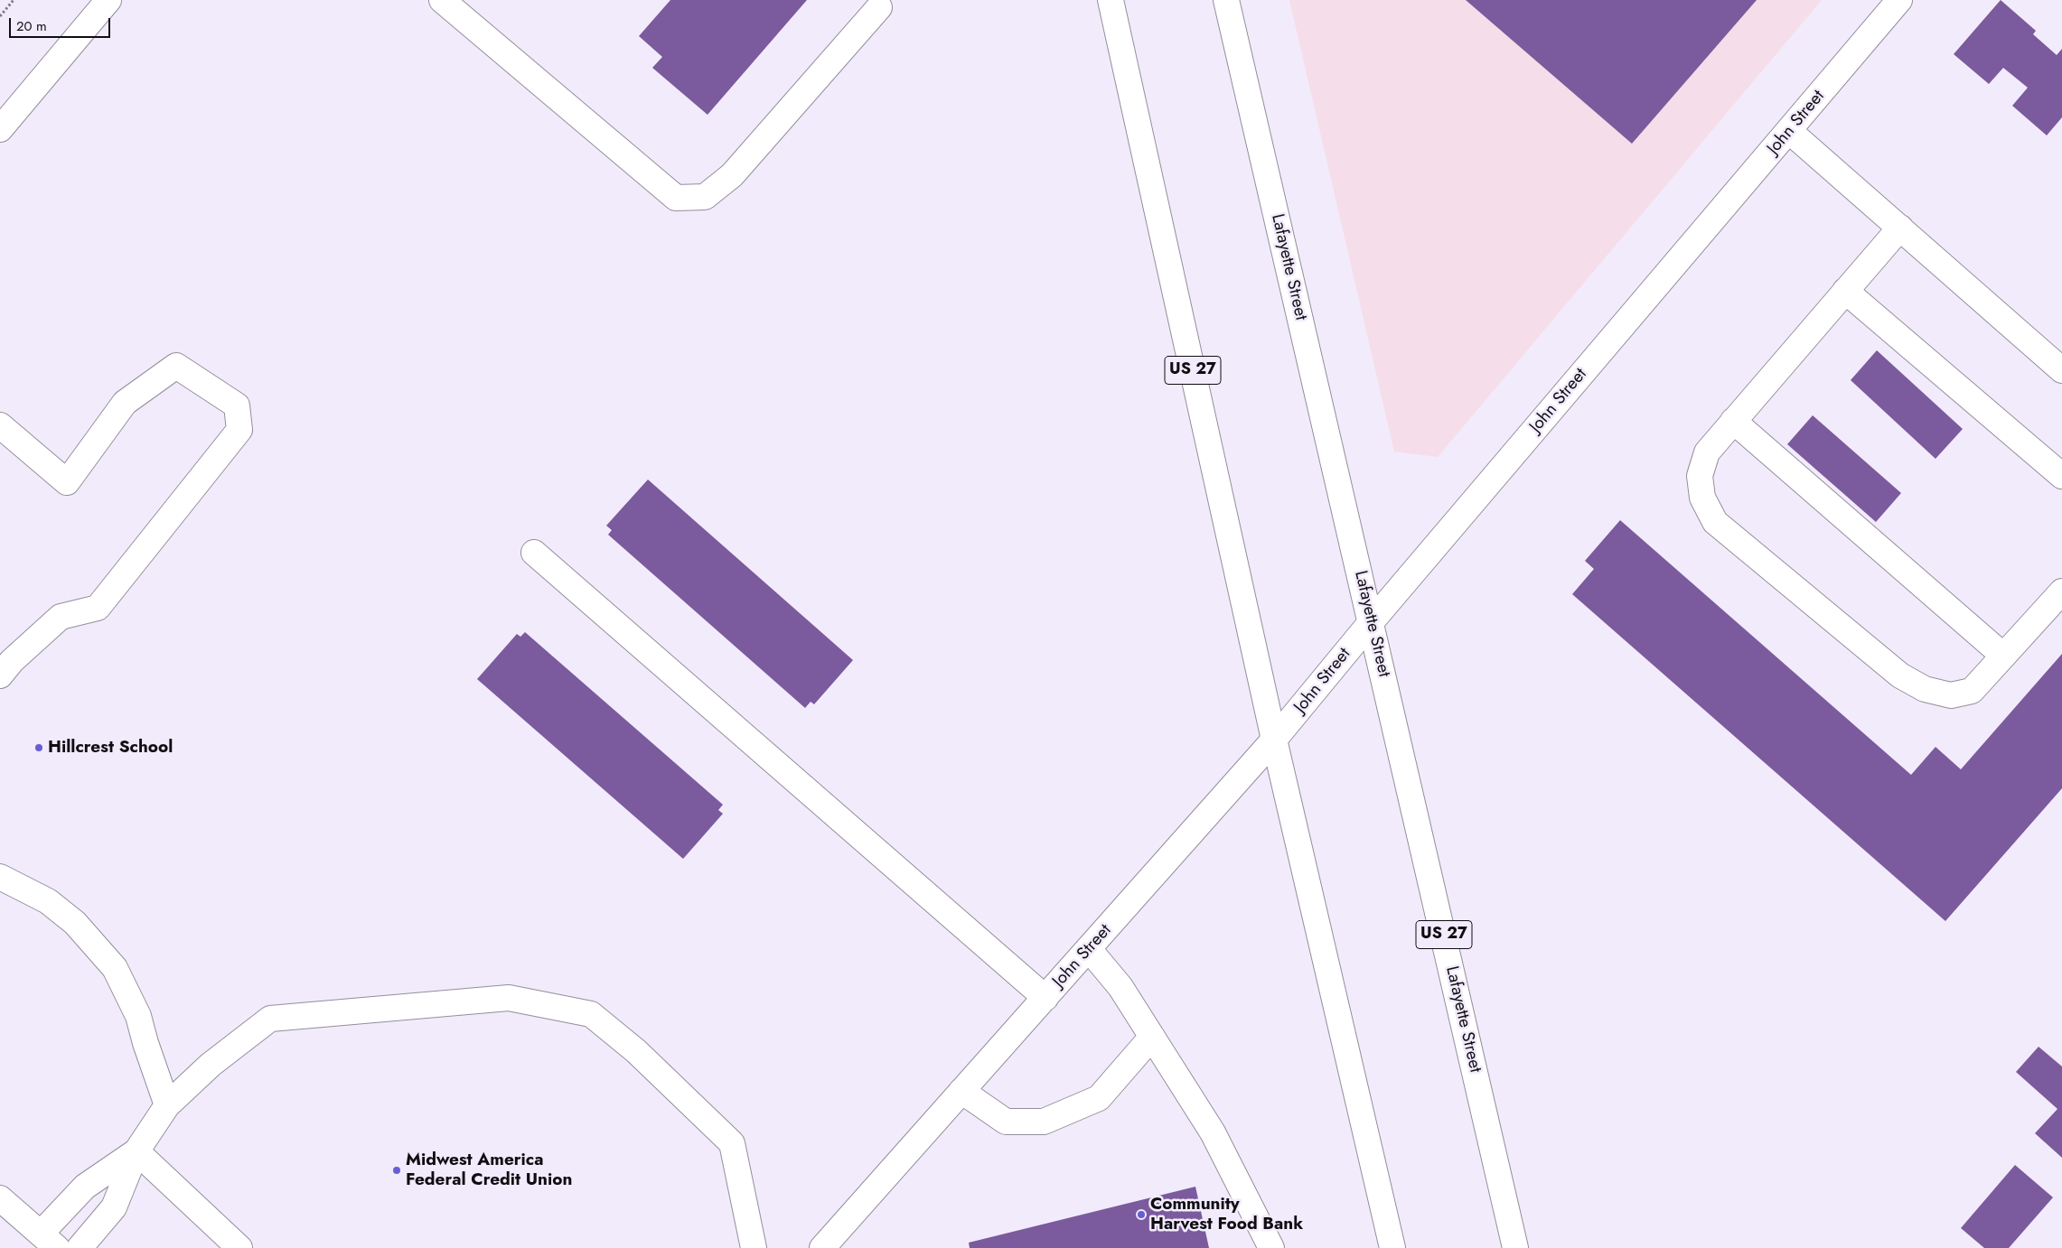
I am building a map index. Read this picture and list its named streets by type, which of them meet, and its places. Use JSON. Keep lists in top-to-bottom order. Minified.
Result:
{"streets":{"main road":["John Street","Lafayette Street","US 27"]},"crossings":[["John Street","Lafayette Street"],["John Street","US 27"]],"places":["Hillcrest School","Midwest America Federal Credit Union","Community Harvest Food Bank"],"scale_bar":"20 m"}
